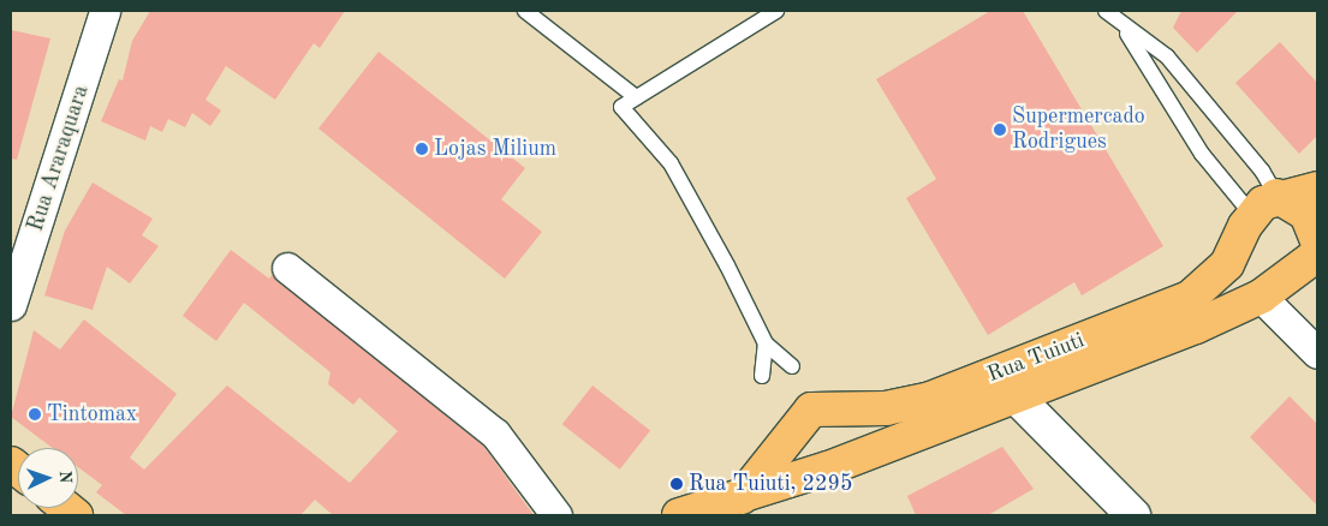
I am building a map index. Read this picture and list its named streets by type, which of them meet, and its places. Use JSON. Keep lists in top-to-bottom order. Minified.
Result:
{"streets":{"main road":["Rua Tuiuti"],"street":["Rua Araraquara"]},"places":["Supermercado Rodrigues","Lojas Milium","Tintomax","Rua Tuiuti, 2295"],"north":"right"}
